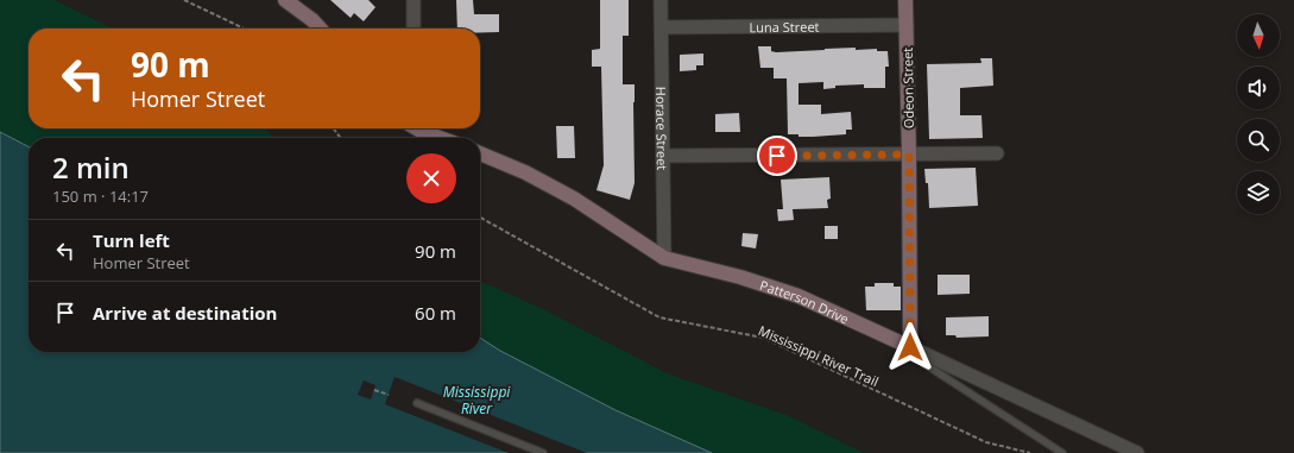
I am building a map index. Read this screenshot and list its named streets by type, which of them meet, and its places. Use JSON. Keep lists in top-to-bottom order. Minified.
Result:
{"streets":{"street":["Luna Street","Odeon Street","Horace Street","Patterson Drive"],"path":["Mississippi River Trail"]},"crossings":[["Luna Street","Odeon Street"],["Luna Street","Horace Street"],["Odeon Street","Patterson Drive"],["Horace Street","Patterson Drive"]],"water":["Mississippi River"],"north":"bottom","page":{"turn":["90 m","Homer Street"],"heading":["2 min","150 m · 14:17"],"list":[{"name":"Turn left","note":"Homer Street","value":"90 m"},{"name":"Arrive at destination","value":"60 m"}]}}
